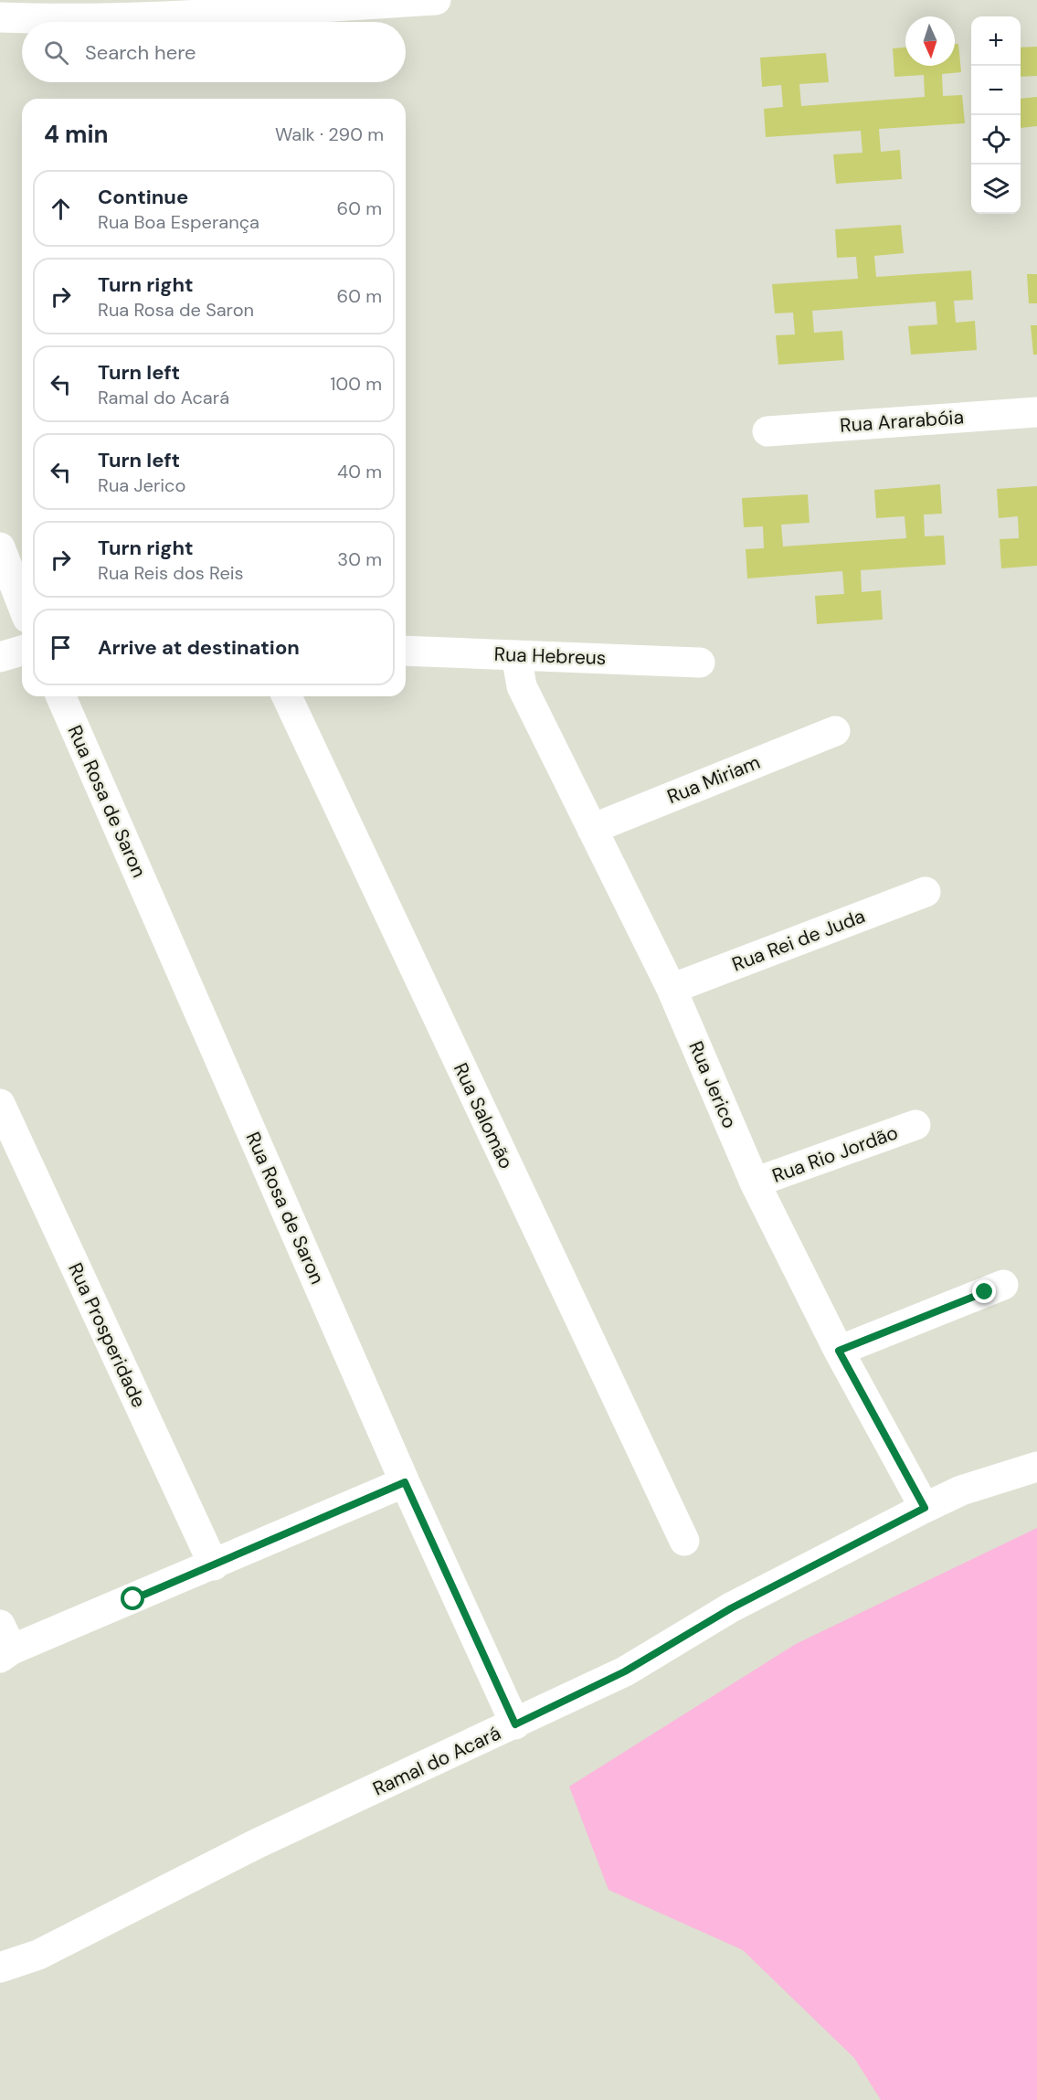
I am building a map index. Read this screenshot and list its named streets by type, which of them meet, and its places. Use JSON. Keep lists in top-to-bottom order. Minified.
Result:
{"streets":{"street":["Rua Ararabóia","Rua Hebreus","Rua Miriam","Rua Rosa de Saron","Rua Rei de Juda","Rua Jerico","Rua Salomão","Rua Rio Jordão","Rua Prosperidade","Ramal do Acará"]},"crossings":[["Rua Hebreus","Rua Jerico"],["Rua Miriam","Rua Jerico"],["Rua Rosa de Saron","Ramal do Acará"],["Rua Rei de Juda","Rua Jerico"],["Rua Jerico","Rua Rio Jordão"],["Rua Jerico","Ramal do Acará"]],"north":"bottom","page":{"map_buttons":["+","−"],"search":"Search here","heading":["4 min","Walk · 290 m"],"list":[["Continue","Rua Boa Esperança","60 m"],["Turn right","Rua Rosa de Saron","60 m"],["Turn left","Ramal do Acará","100 m"],["Turn left","Rua Jerico","40 m"],["Turn right","Rua Reis dos Reis","30 m"],"Arrive at destination"]}}
